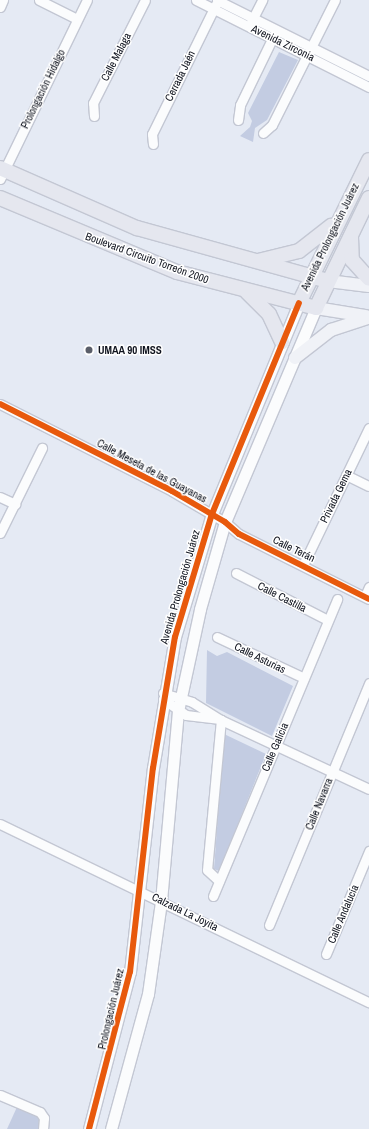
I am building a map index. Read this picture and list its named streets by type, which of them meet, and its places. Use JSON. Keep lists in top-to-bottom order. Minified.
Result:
{"streets":{"main road":["Avenida Prolongación Juárez","Boulevard Circuito Torreón 2000"],"street":["Avenida Zirconia","Calle Malaga","Cerrada Jaén","Prolongación Hidalgo","Calle Meseta de las Guayanas","Privada Gema","Calle Terán","Calle Castilla","Calle Asturias","Calle Galicia","Calle Navarra","Calzada La Joyita","Calle Andalucía","Prolongación Juárez"]},"crossings":[["Avenida Zirconia","Cerrada Jaén"],["Avenida Prolongación Juárez","Boulevard Circuito Torreón 2000"],["Avenida Prolongación Juárez","Calle Meseta de las Guayanas"],["Avenida Prolongación Juárez","Calle Terán"],["Avenida Prolongación Juárez","Calzada La Joyita"],["Avenida Prolongación Juárez","Prolongación Juárez"],["Calle Meseta de las Guayanas","Calle Terán"],["Privada Gema","Calle Terán"],["Calle Castilla","Calle Galicia"],["Calle Asturias","Calle Galicia"],["Calzada La Joyita","Prolongación Juárez"]],"places":["UMAA 90 IMSS"]}
